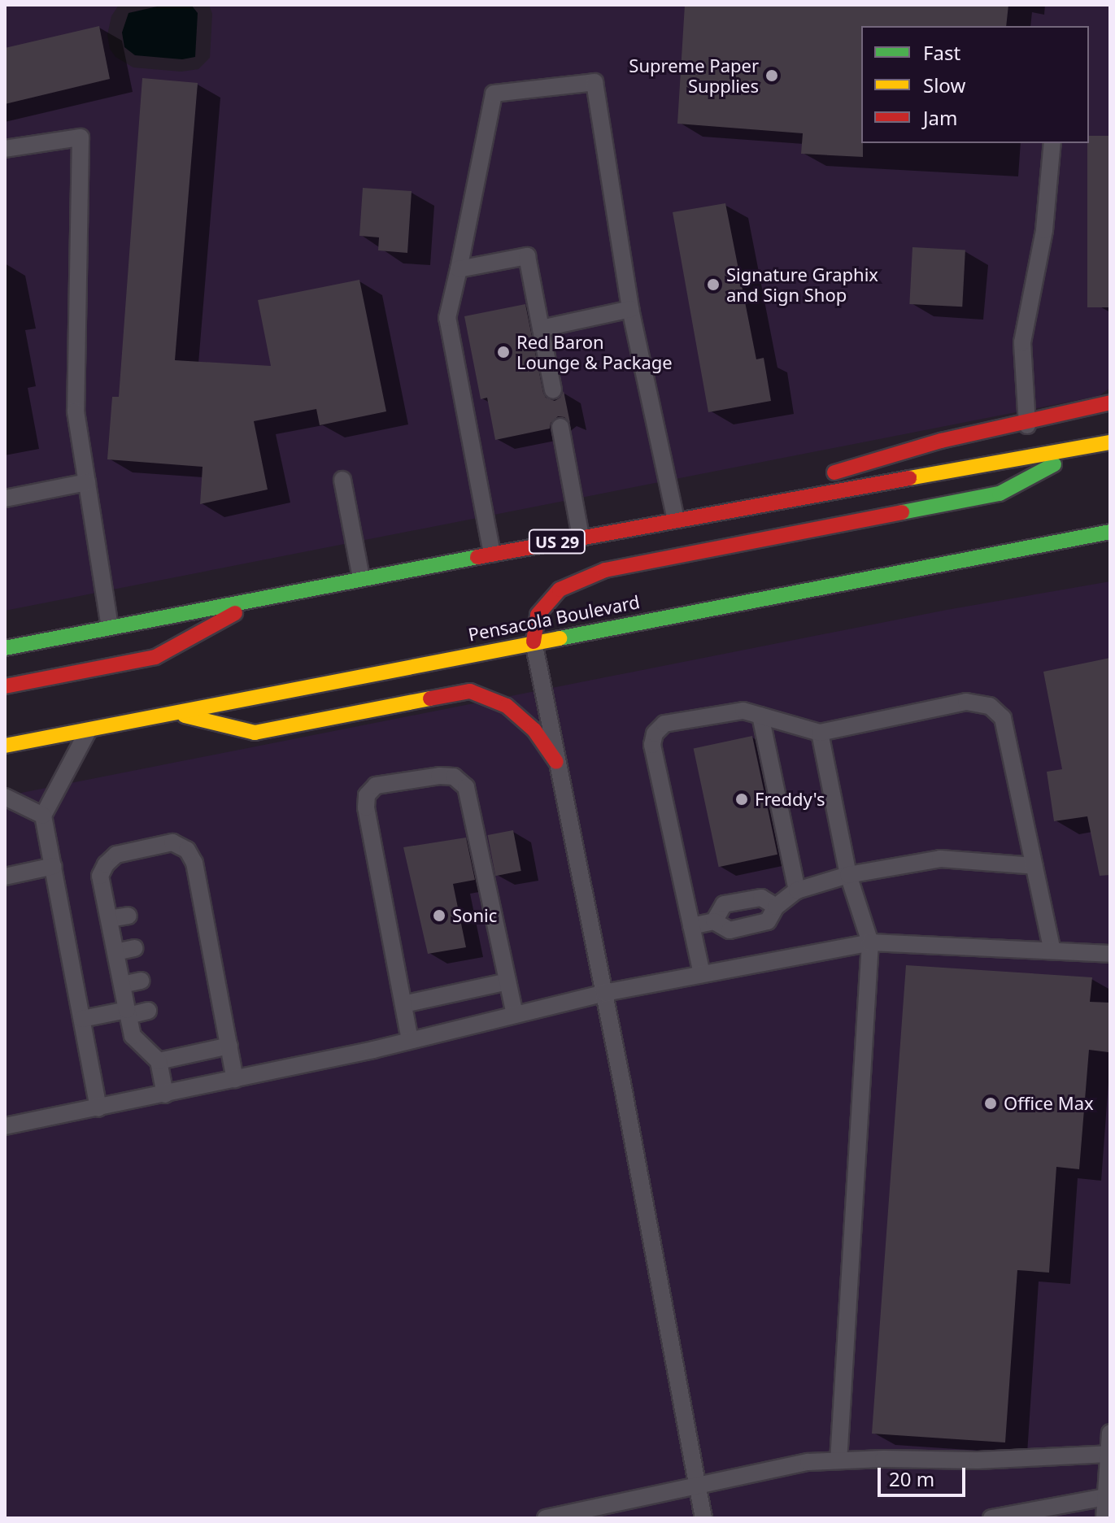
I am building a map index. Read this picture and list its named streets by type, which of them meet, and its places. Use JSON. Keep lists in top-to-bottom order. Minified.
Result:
{"streets":{"highway":["US 29","Pensacola Boulevard"]},"places":["Supreme Paper Supplies","Signature Graphix and Sign Shop","Red Baron Lounge & Package","Freddy's","Sonic","Office Max"],"legend":["Fast","Slow","Jam"],"scale_bar":"20 m"}
